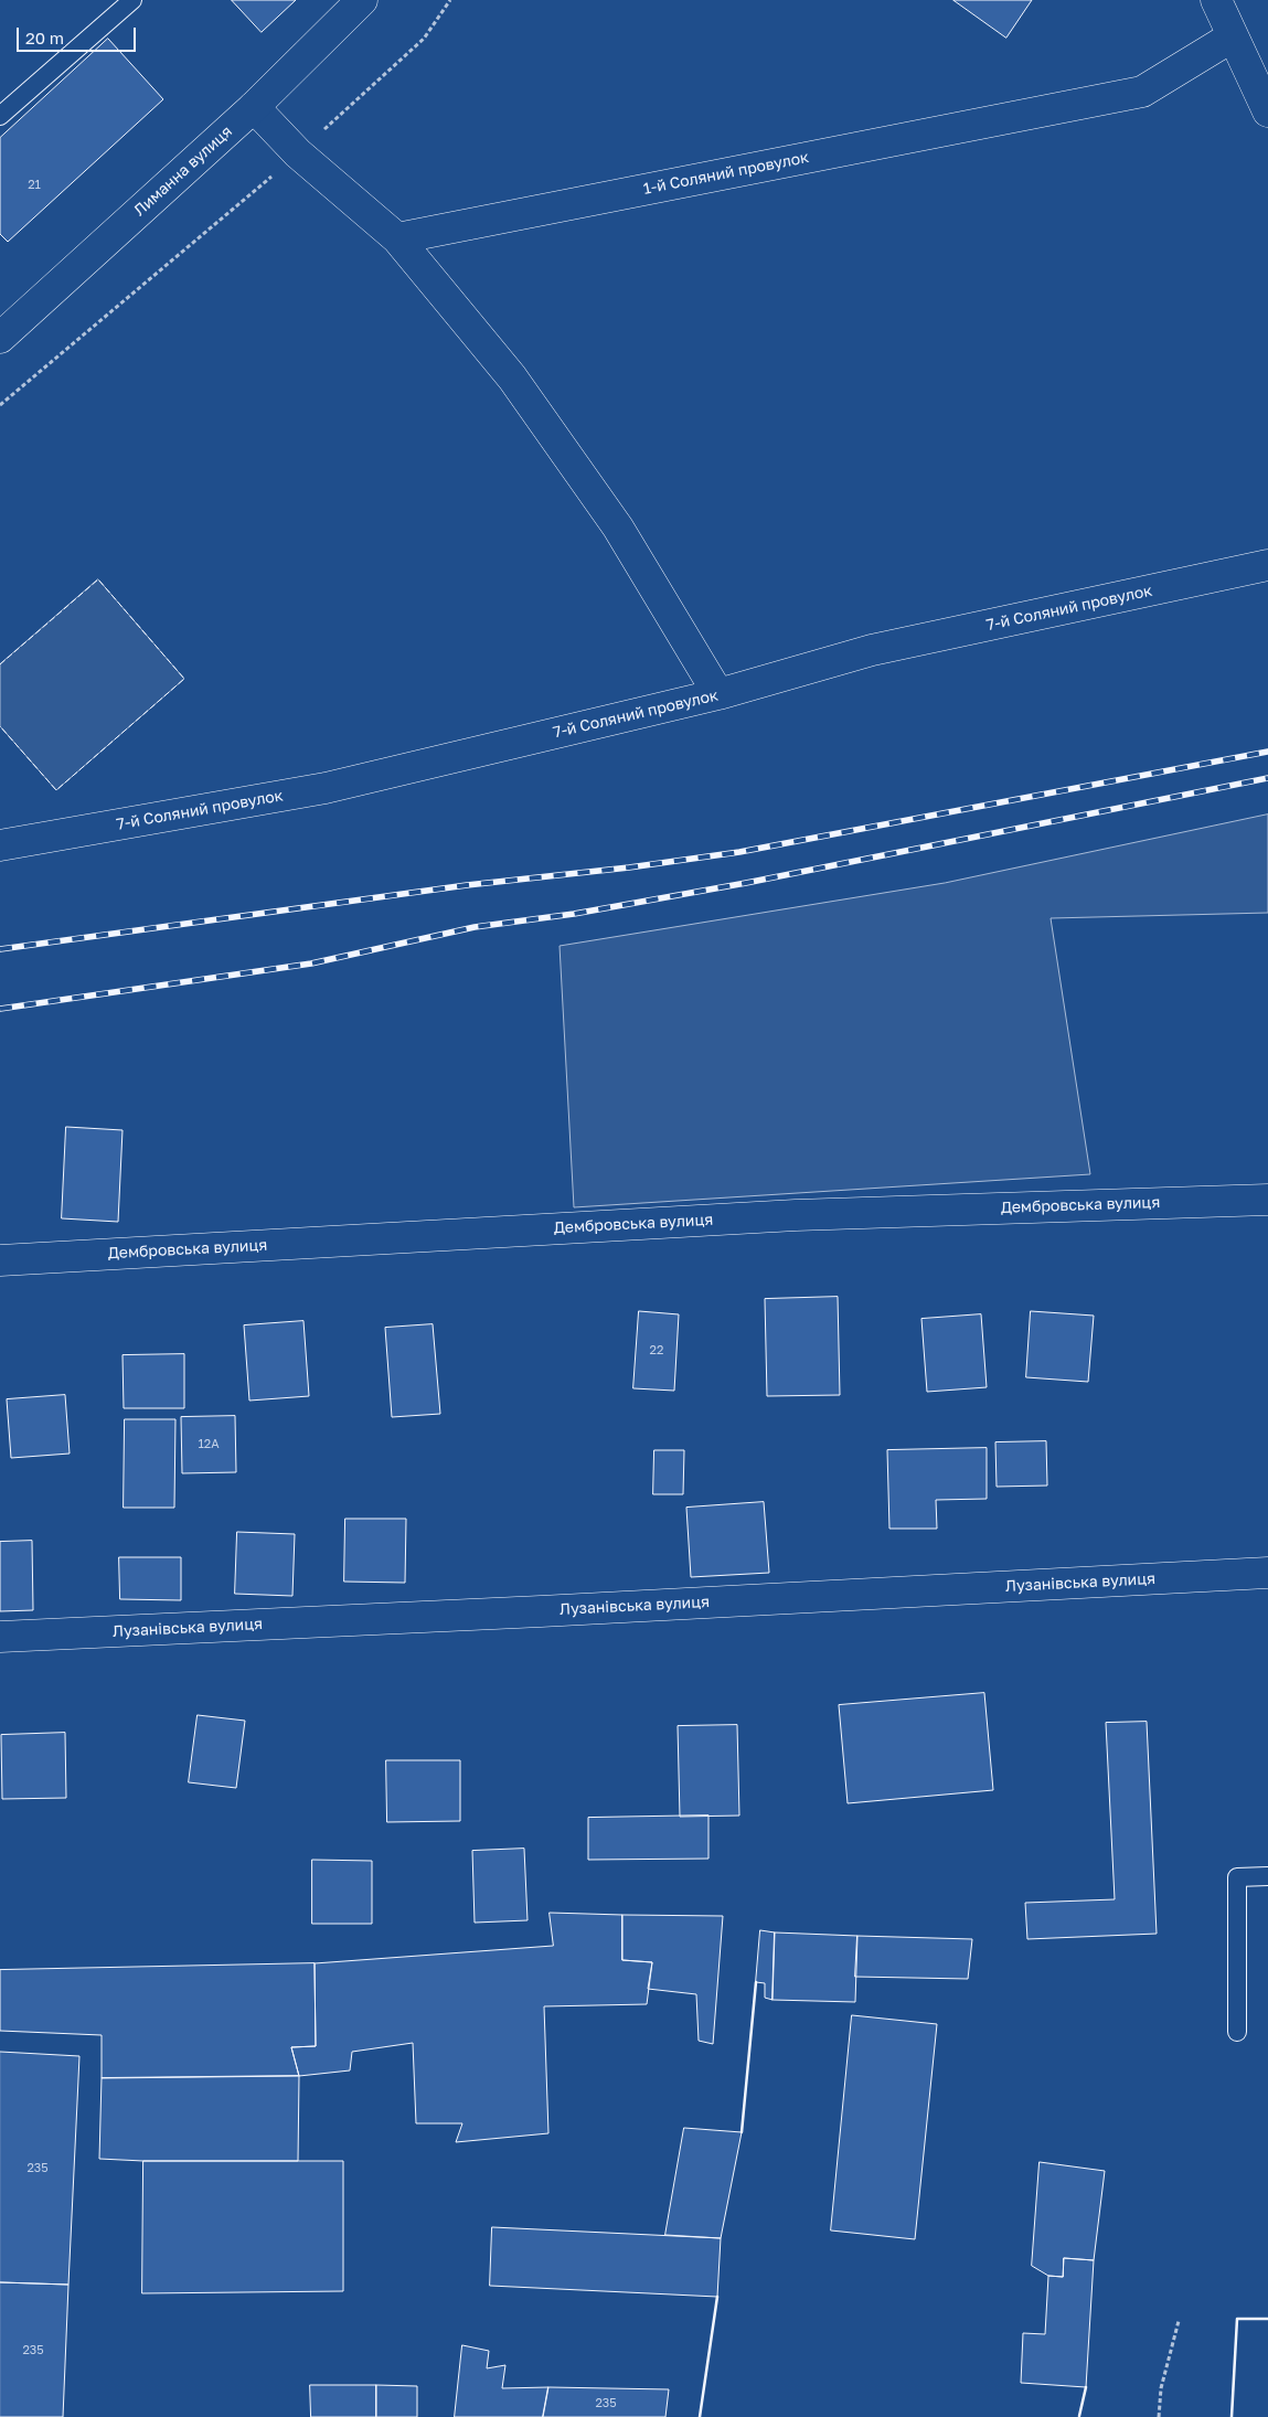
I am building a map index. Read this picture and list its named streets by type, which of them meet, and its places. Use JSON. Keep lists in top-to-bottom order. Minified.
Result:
{"streets":{"street":["Лиманна вулиця","1-й Соляний провулок","7-й Соляний провулок","Дембровська вулиця","Лузанівська вулиця"]},"house_numbers":["21","22","12А","235","235","235"],"scale_bar":"20 m"}
